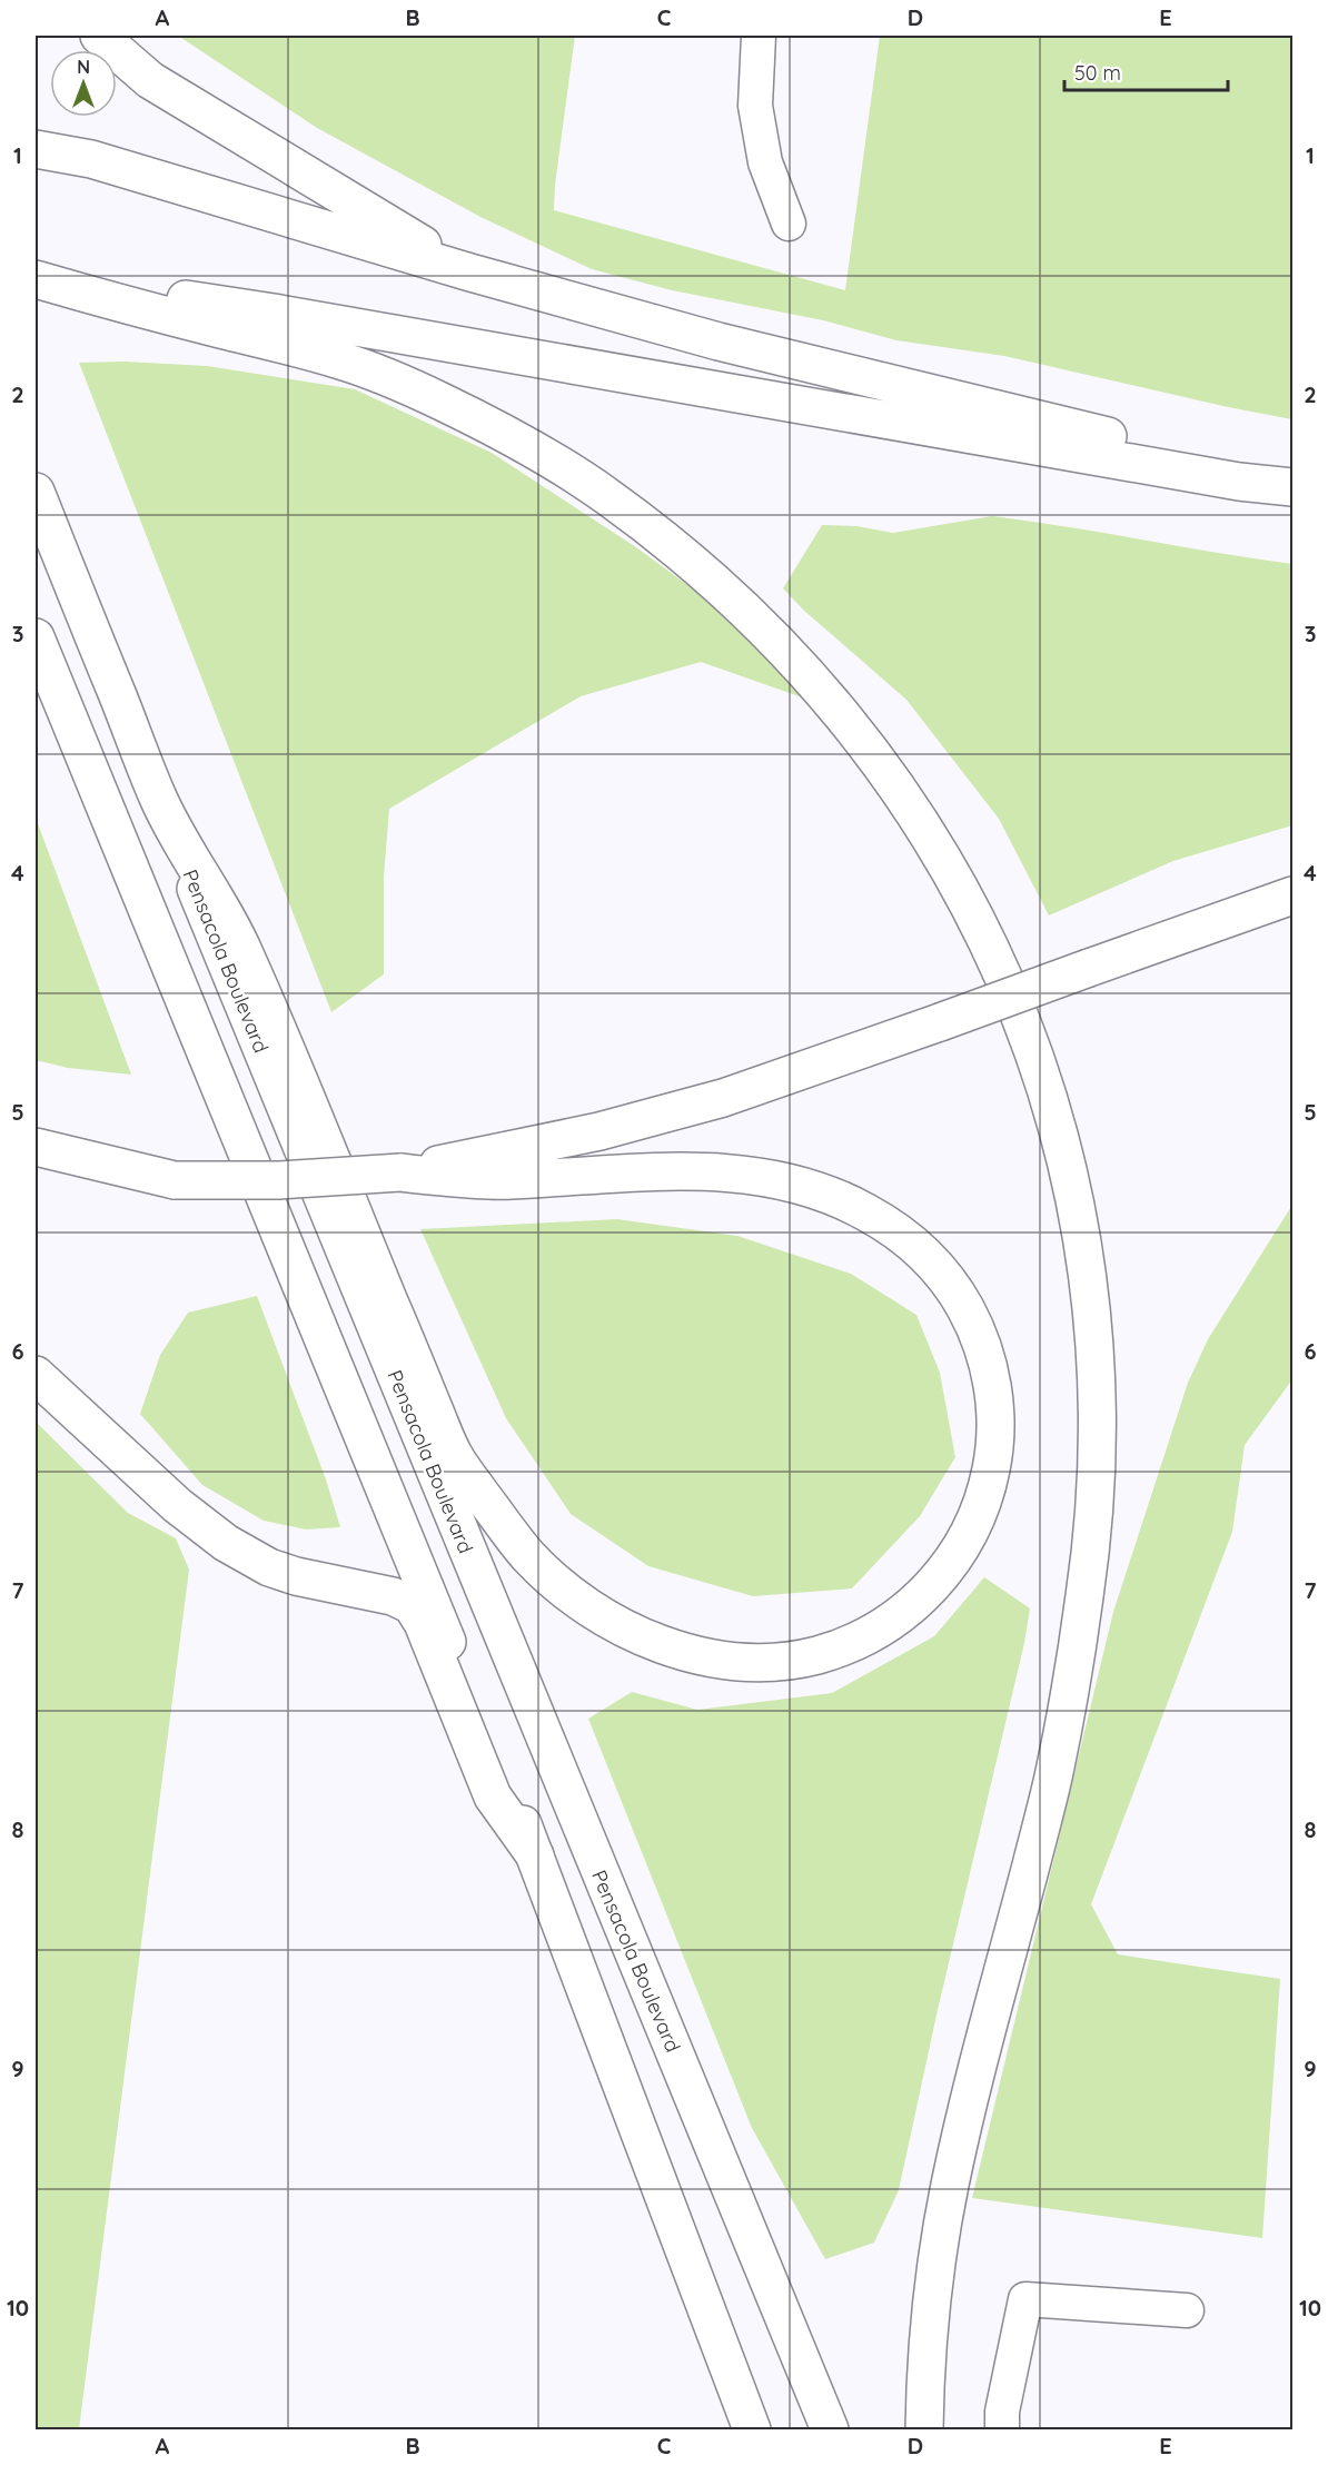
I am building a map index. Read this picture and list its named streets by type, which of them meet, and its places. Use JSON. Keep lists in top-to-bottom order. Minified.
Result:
{"streets":{"main road":["Pensacola Boulevard"]},"scale_bar":"50 m","north":"top","grid":{"columns":["A","B","C","D","E"],"rows":["1","2","3","4","5","6","7","8","9","10"]}}
